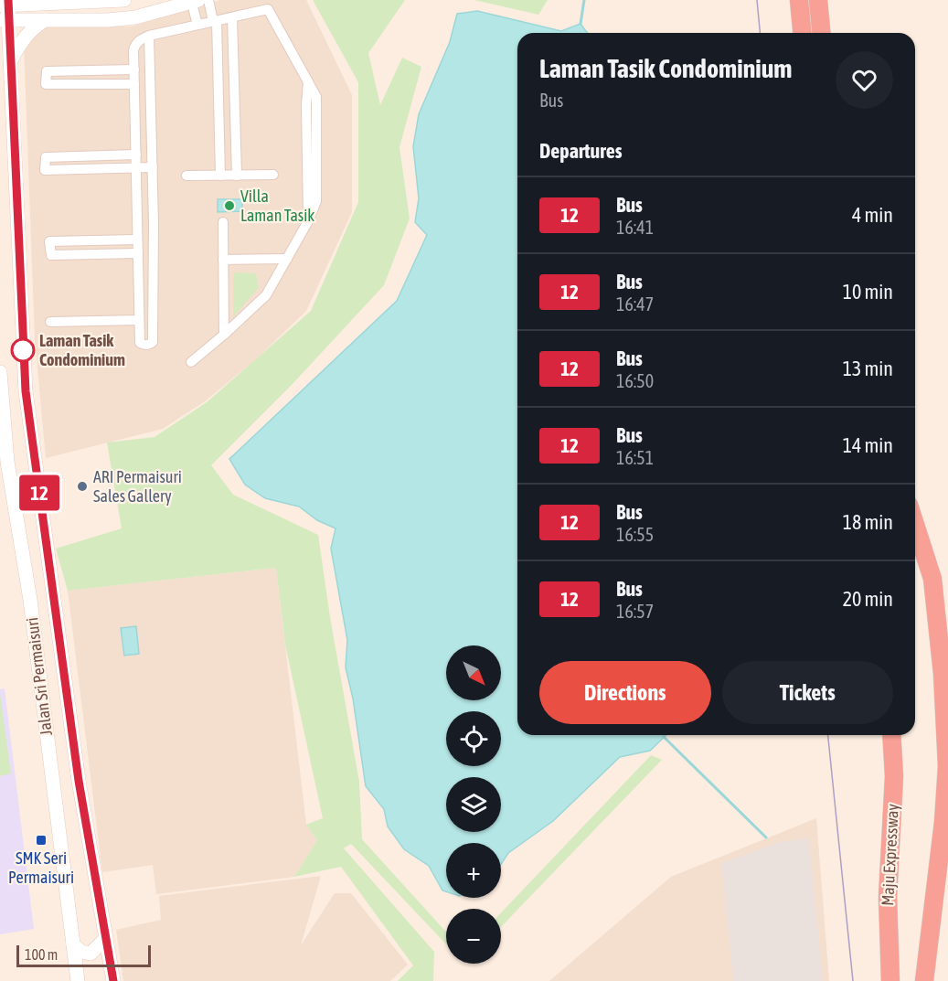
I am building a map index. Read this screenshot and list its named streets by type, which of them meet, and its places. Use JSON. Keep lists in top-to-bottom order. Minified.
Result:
{"streets":{"highway":["Maju Expressway"],"street":["Jalan Sri Permaisuri"]},"places":{"other":["Villa Laman Tasik","Laman Tasik Condominium","ARI Permaisuri Sales Gallery"],"transit":["SMK Seri Permaisuri"]},"lines":["bus line 12"],"scale_bar":"100 m","north":"bottom right","page":{"on_map":"12","heading":[["Laman Tasik Condominium","Bus"],"Departures"],"list":[{"mark":"12","name":"Bus","note":"16:41","value":"4 min"},{"mark":"12","name":"Bus","note":"16:47","value":"10 min"},{"mark":"12","name":"Bus","note":"16:50","value":"13 min"},{"mark":"12","name":"Bus","note":"16:51","value":"14 min"},{"mark":"12","name":"Bus","note":"16:55","value":"18 min"},{"mark":"12","name":"Bus","note":"16:57","value":"20 min"}],"map_buttons":["+","−"],"buttons":["Directions","Tickets"],"scale":"100 m"}}
